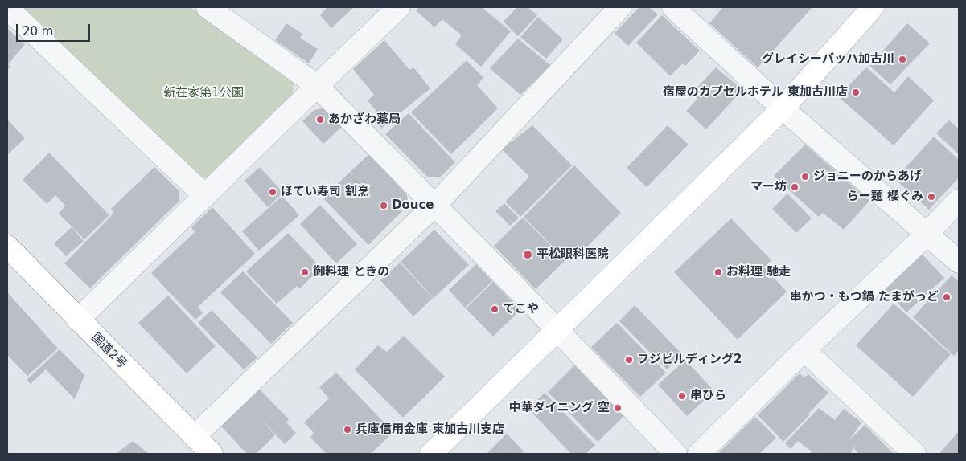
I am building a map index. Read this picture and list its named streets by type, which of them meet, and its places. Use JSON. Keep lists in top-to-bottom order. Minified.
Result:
{"streets":{"main road":["国道2号"]},"parks":["新在家第1公園"],"places":["グレイシーバッハ加古川","宿屋のカプセルホテル 東加古川店","あかざわ薬局","ジョニーのからあげ","マー坊","ほてい寿司 割烹","らー麺 櫻ぐみ","Douce","平松眼科医院","御料理 ときの","お料理 馳走","串かつ・もつ鍋 たまがっど","てこや","フジビルディング2","串ひら","中華ダイニング 空","兵庫信用金庫 東加古川支店"],"scale_bar":"20 m"}
